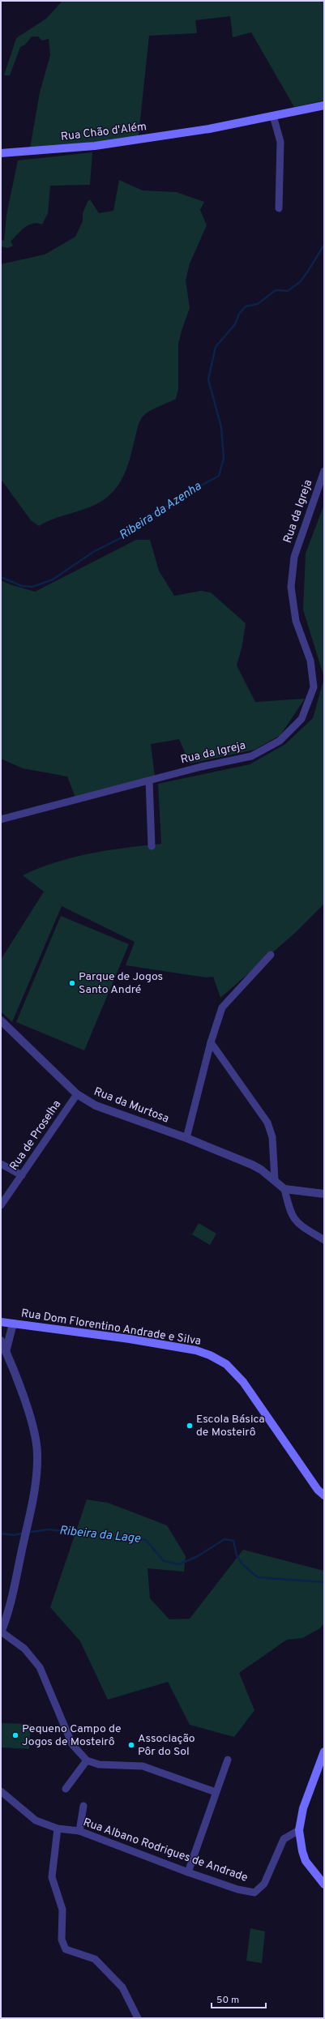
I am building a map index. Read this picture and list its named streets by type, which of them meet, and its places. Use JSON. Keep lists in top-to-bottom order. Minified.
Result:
{"streets":{"main road":["Rua Chão d'Além","Rua Dom Florentino Andrade e Silva"],"street":["Rua da Igreja","Rua da Murtosa","Rua de Proselha","Rua Albano Rodrigues de Andrade"]},"crossings":[["Rua da Murtosa","Rua de Proselha"]],"water":["Ribeira da Azenha","Ribeira da Lage"],"places":["Parque de Jogos Santo André","Escola Básica de Mosteirô","Pequeno Campo de Jogos de Mosteirô","Associação Pôr do Sol"],"scale_bar":"50 m"}
